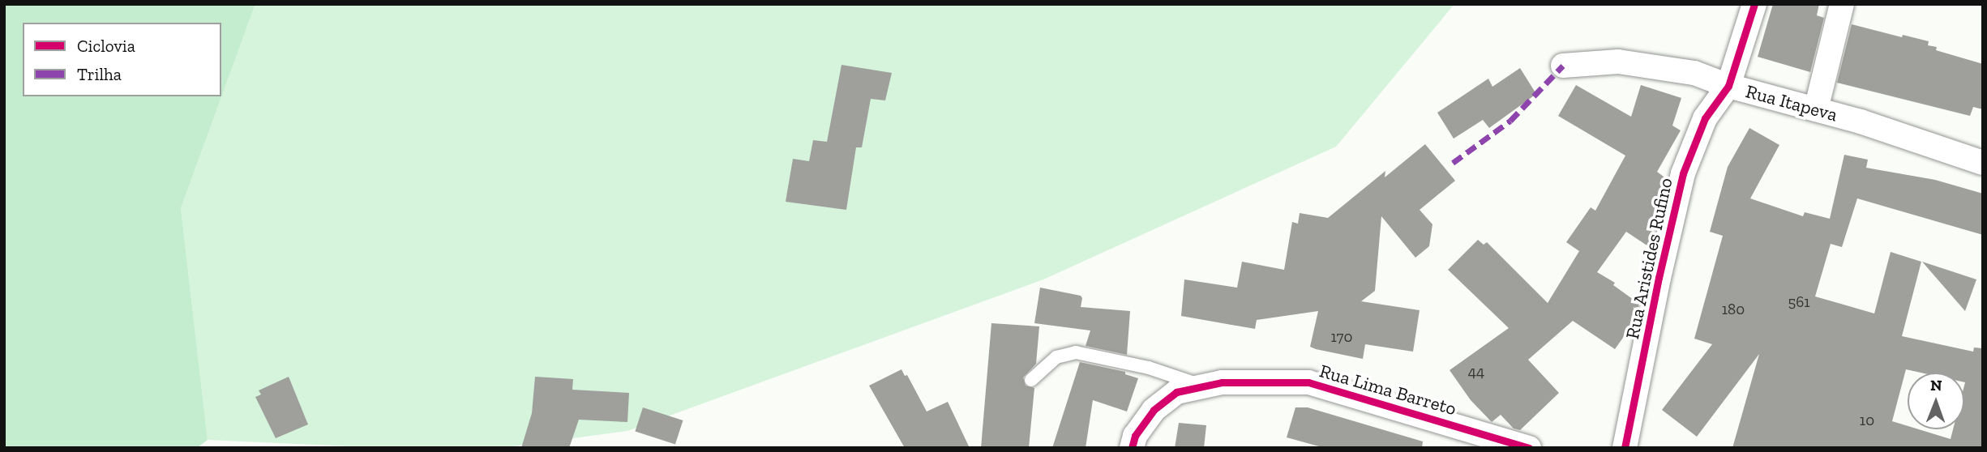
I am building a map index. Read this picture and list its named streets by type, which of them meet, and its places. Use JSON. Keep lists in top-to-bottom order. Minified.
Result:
{"streets":{"street":["Rua Itapeva","Rua Aristides Rufino","Rua Lima Barreto"]},"crossings":[["Rua Itapeva","Rua Aristides Rufino"]],"house_numbers":["561","180","170","44","10"],"legend":["Ciclovia","Trilha"],"north":"top"}
